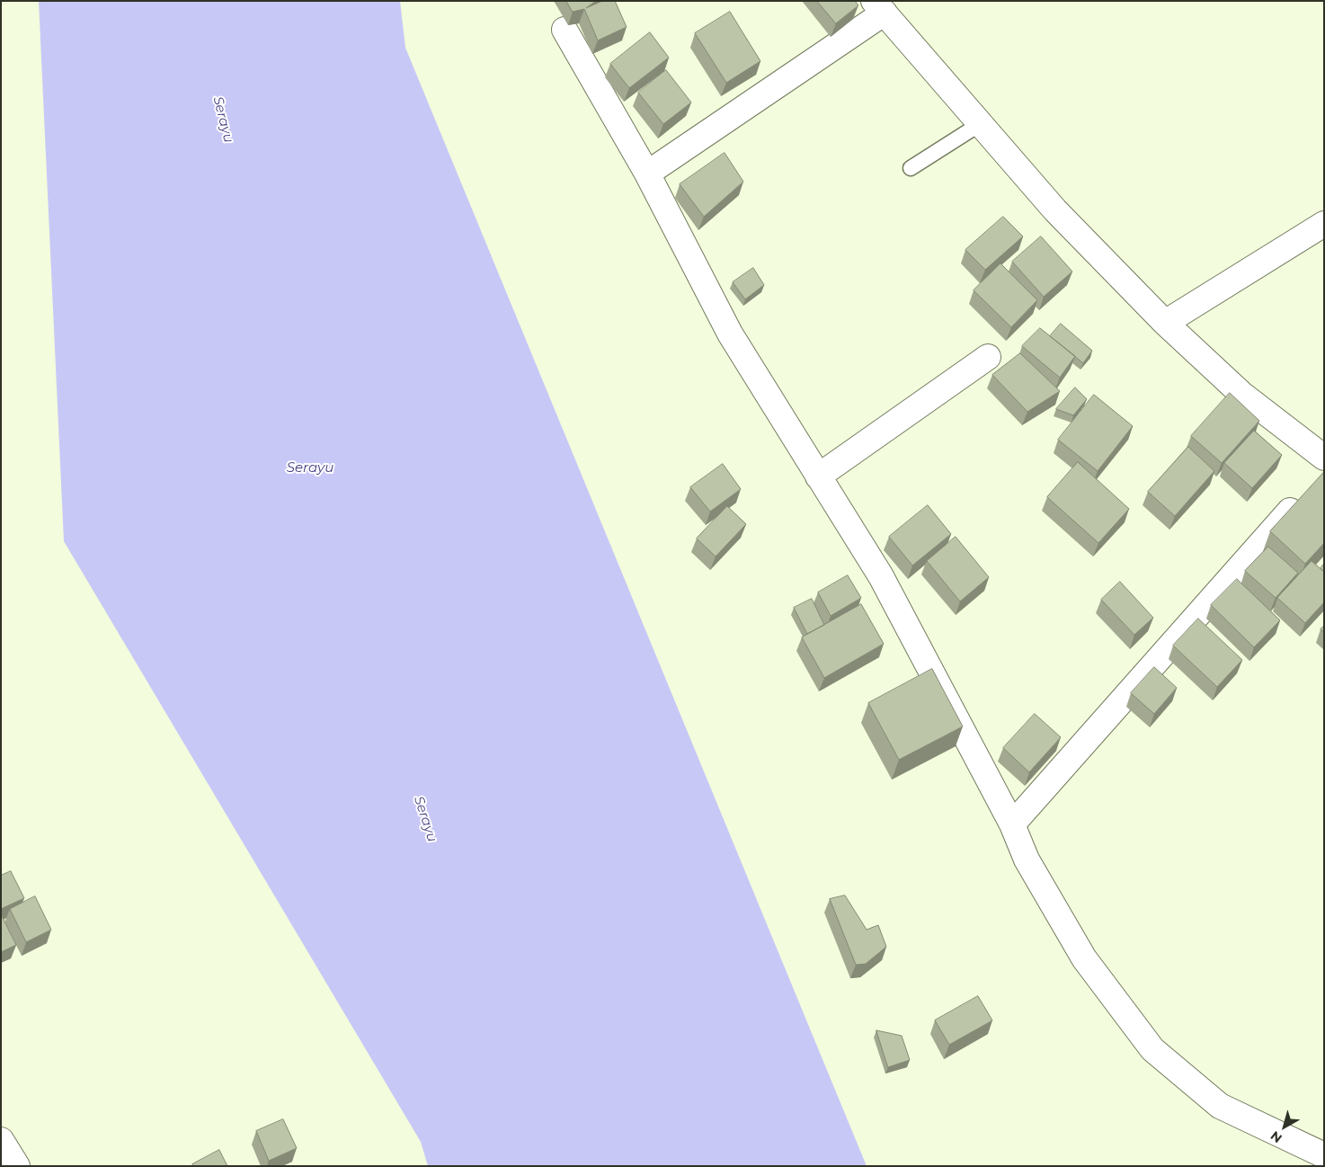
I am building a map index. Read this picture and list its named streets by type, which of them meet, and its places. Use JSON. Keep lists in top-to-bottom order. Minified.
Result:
{"water":["Serayu"],"north":"bottom left"}
